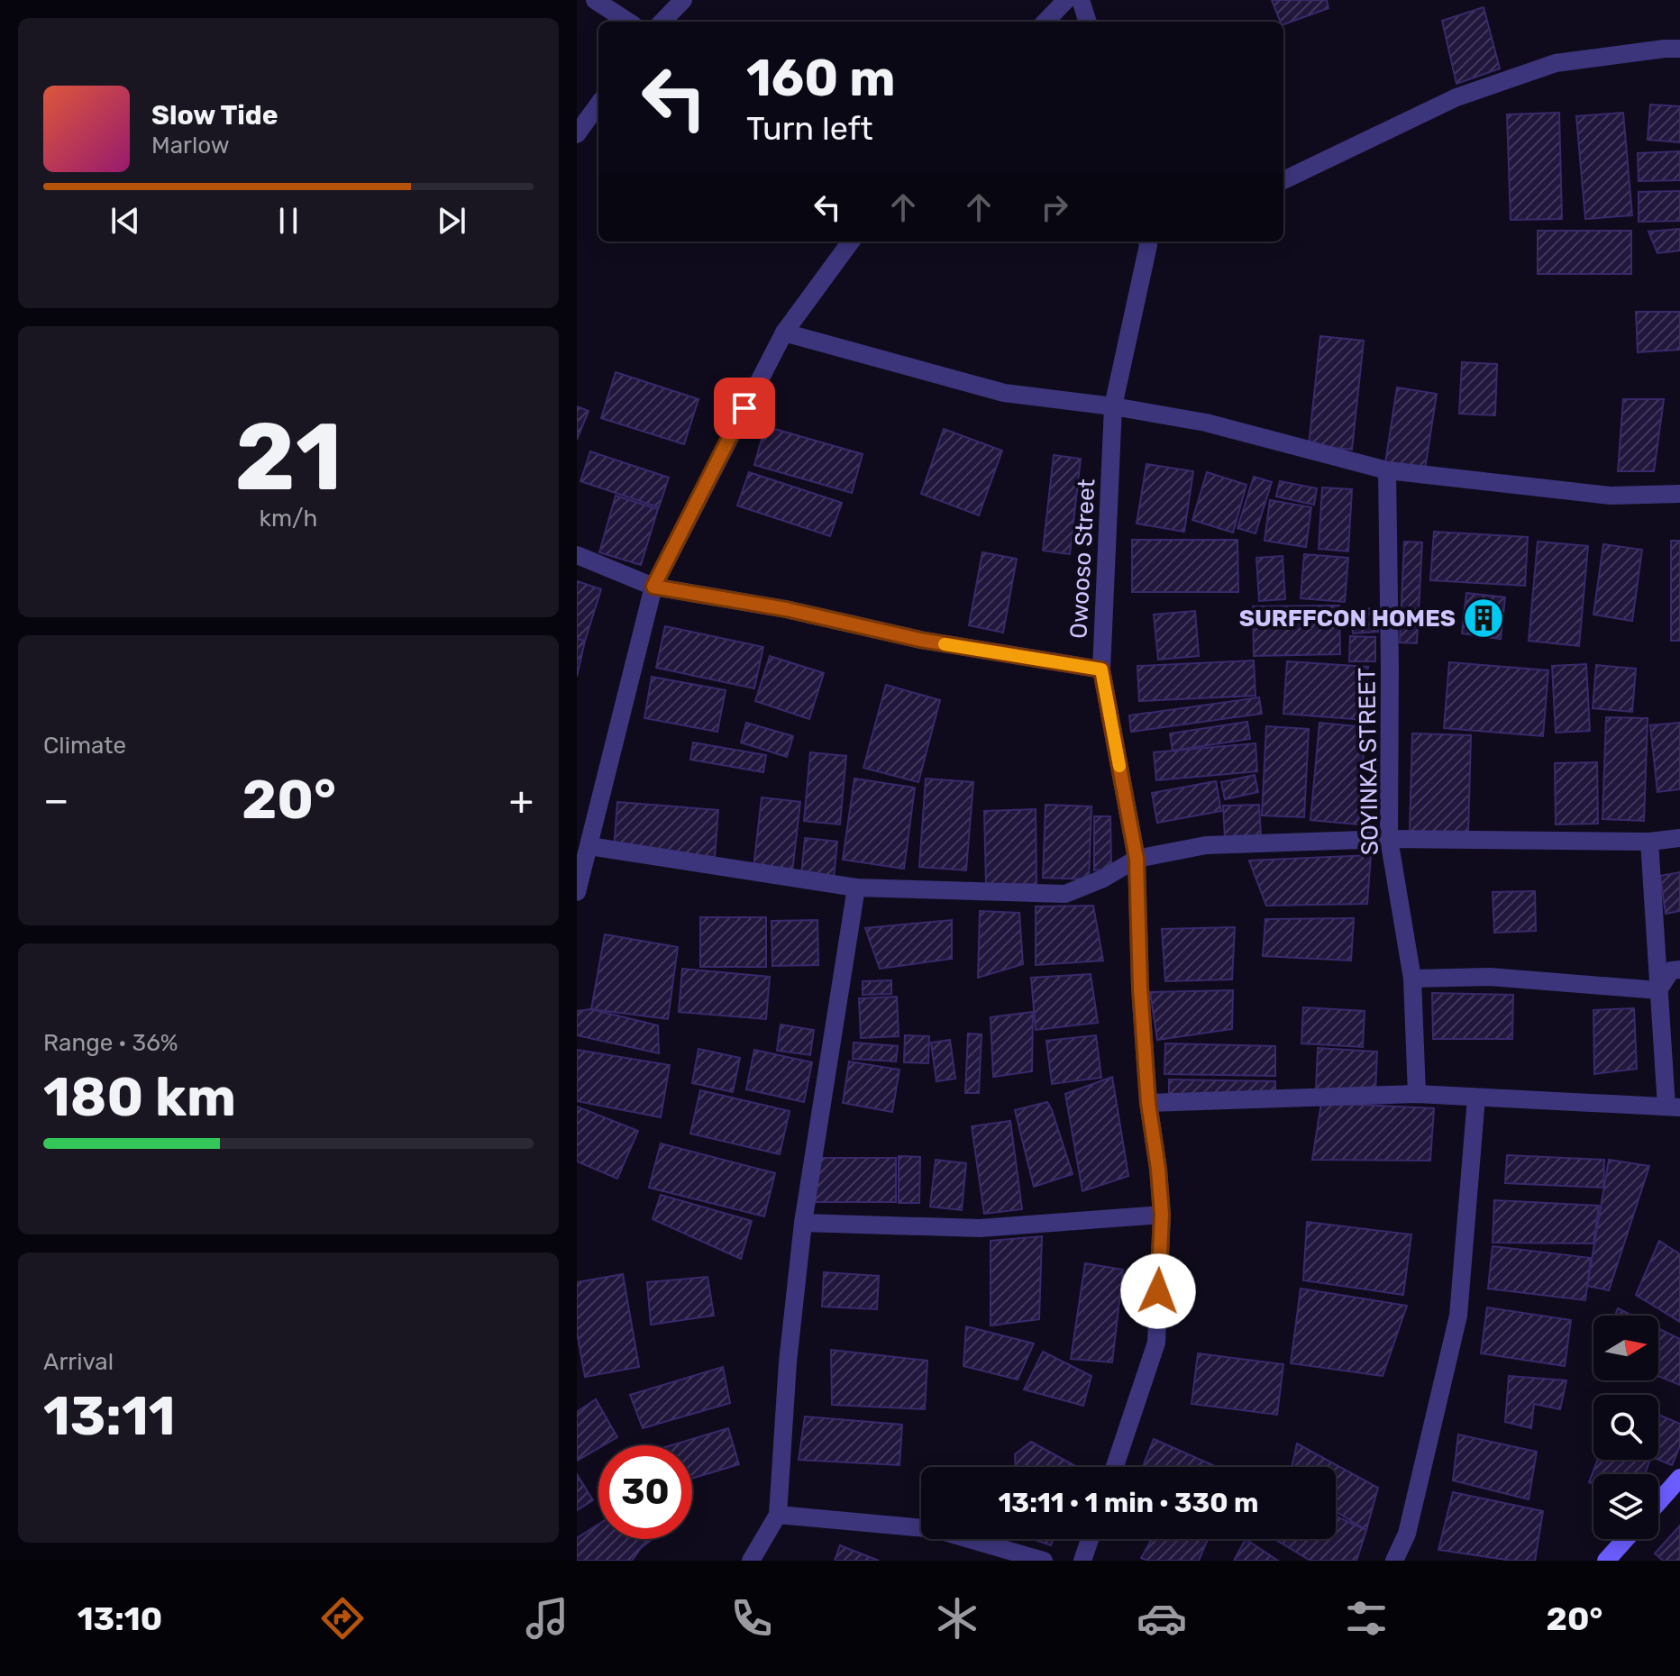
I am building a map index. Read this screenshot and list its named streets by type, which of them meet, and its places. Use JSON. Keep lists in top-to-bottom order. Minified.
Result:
{"streets":{"street":["Owooso Street","SOYINKA STREET"]},"places":{"building":["SURFFCON HOMES"]},"north":"right","page":{"turn":["160 m","Turn left"],"song":["Slow Tide","Marlow"],"tile":[["21","km/h"],"Climate",["Range · 36%","180 km"],["Arrival","13:11"]],"heat":["−","20°","+"],"limit":"30","trip":"13:11 · 1 min · 330 m","tabs":["13:10","20°"]}}
